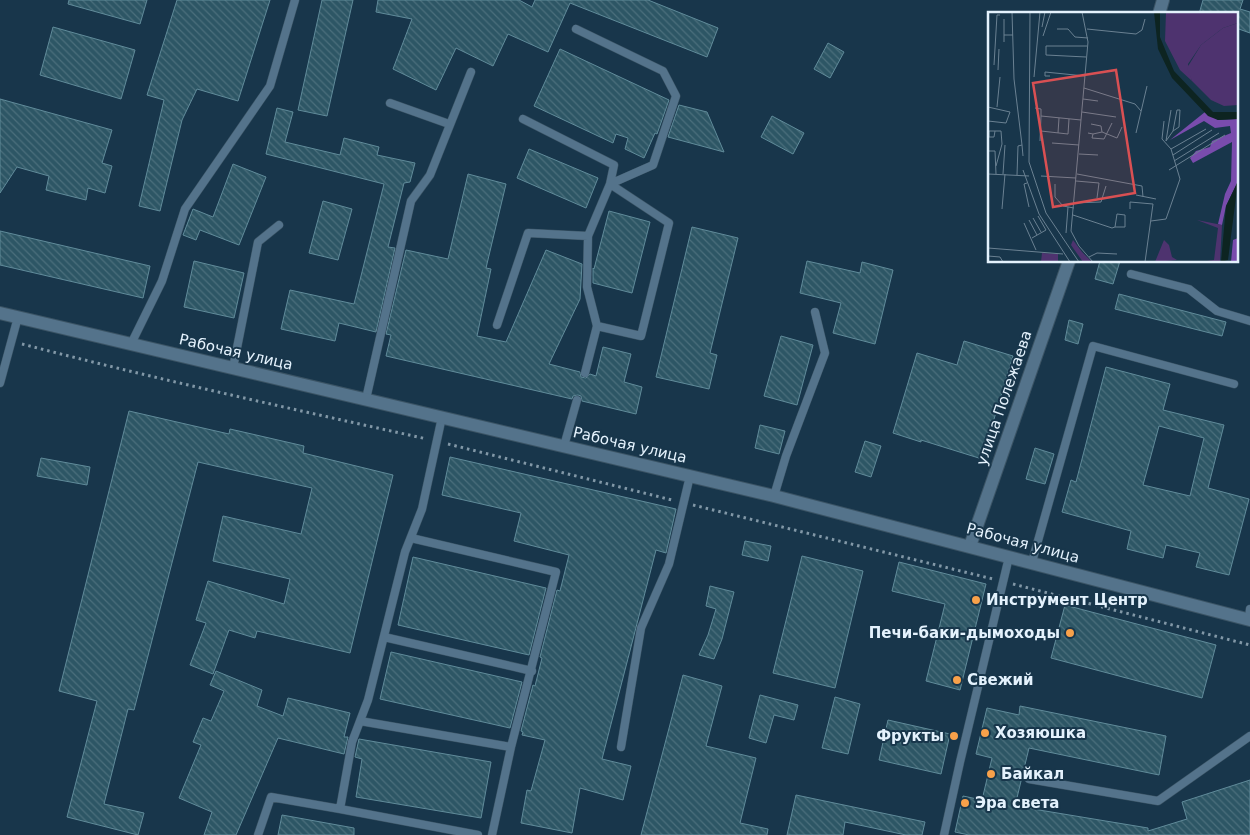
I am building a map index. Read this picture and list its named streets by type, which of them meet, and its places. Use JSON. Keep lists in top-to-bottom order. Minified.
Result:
{"streets":{"street":["Рабочая улица","улица Полежаева"]},"crossings":[["Рабочая улица","улица Полежаева"]],"places":["Инструмент Центр","Печи-баки-дымоходы","Свежий","Хозяюшка","Фрукты","Байкал","Эра света"]}
